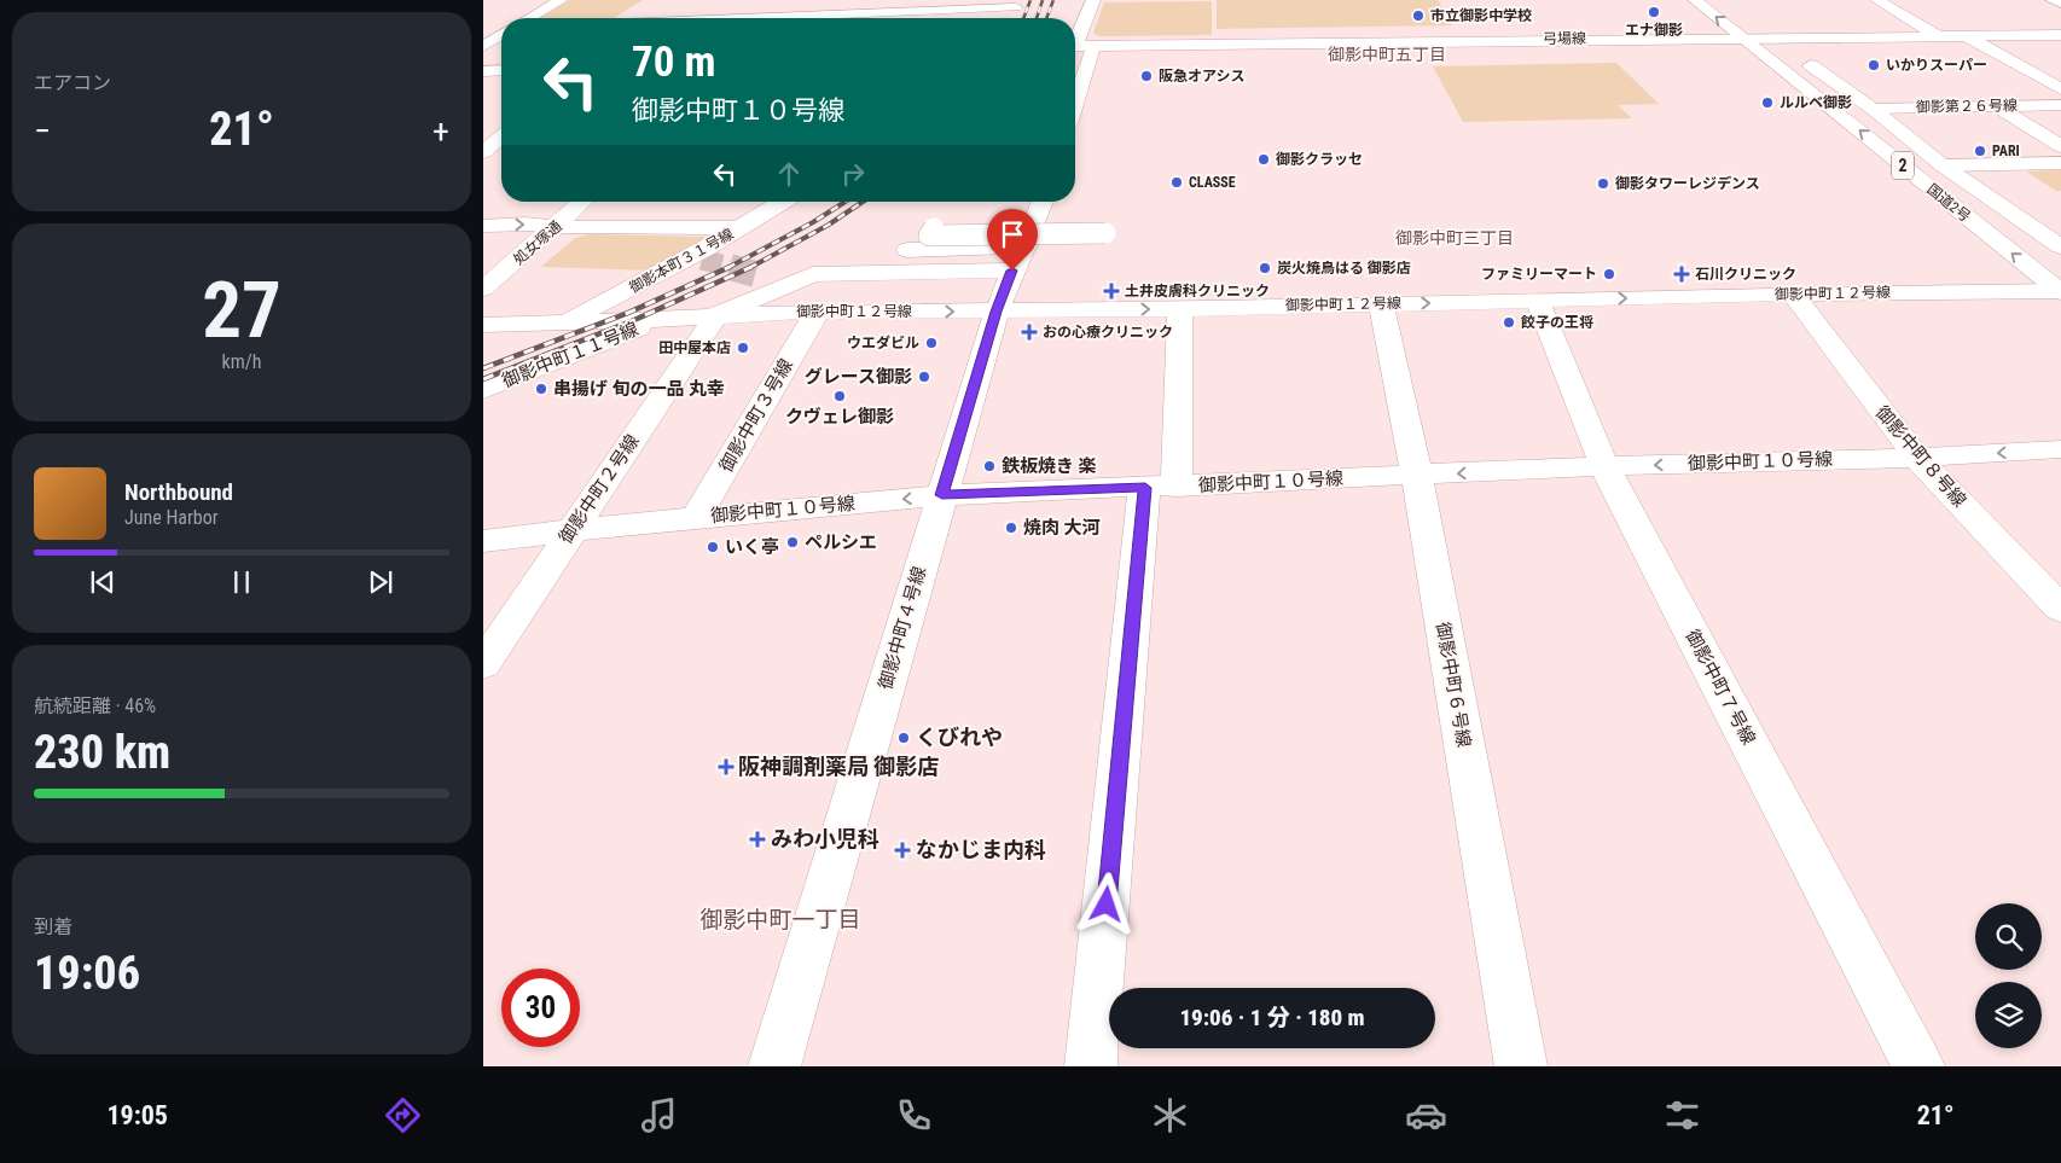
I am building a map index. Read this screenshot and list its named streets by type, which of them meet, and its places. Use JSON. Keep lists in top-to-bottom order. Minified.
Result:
{"streets":{"main road":["弓場線","御影第２６号線","2","国道2号","処女塚通","御影本町３１号線","御影中町１２号線","御影中町１１号線","御影中町３号線","御影中町８号線","御影中町１０号線","御影中町２号線","御影中町４号線","御影中町６号線","御影中町７号線"]},"crossings":[["弓場線","国道2号"],["御影第２６号線","国道2号"],["国道2号","御影中町１２号線"],["御影本町３１号線","御影中町１２号線"],["御影中町１２号線","御影中町１１号線"],["御影中町１２号線","御影中町３号線"],["御影中町１２号線","御影中町８号線"],["御影中町１２号線","御影中町２号線"],["御影中町１２号線","御影中町４号線"],["御影中町１２号線","御影中町６号線"],["御影中町１２号線","御影中町７号線"],["御影中町３号線","御影中町１０号線"],["御影中町８号線","御影中町１０号線"],["御影中町１０号線","御影中町２号線"],["御影中町１０号線","御影中町４号線"],["御影中町１０号線","御影中町６号線"],["御影中町１０号線","御影中町７号線"]],"districts":["御影中町五丁目","御影中町三丁目","御影中町一丁目"],"places":{"other":["エナ御影","市立御影中学校","いかりスーパー","阪急オアシス","ルルベ御影","PARI","御影クラッセ","CLASSE","御影タワーレジデンス","炭火焼鳥はる 御影店","ファミリーマート","餃子の王将","ウエダビル","田中屋本店","グレース御影","串揚げ 旬の一品 丸幸","クヴェレ御影","鉄板焼き 楽","焼肉 大河","ペルシエ","いく亭","くびれや"],"health":["石川クリニック","土井皮膚科クリニック","おの心療クリニック","阪神調剤薬局 御影店","みわ小児科","なかじま内科"]},"page":{"tile":["エアコン",["27","km/h"],["航続距離 · 46%","230 km"],["到着","19:06"]],"turn":["70 m","御影中町１０号線"],"heat":["−","21°","+"],"song":["Northbound","June Harbor"],"limit":"30","trip":"19:06 · 1 分 · 180 m","tabs":["19:05","21°"]}}
